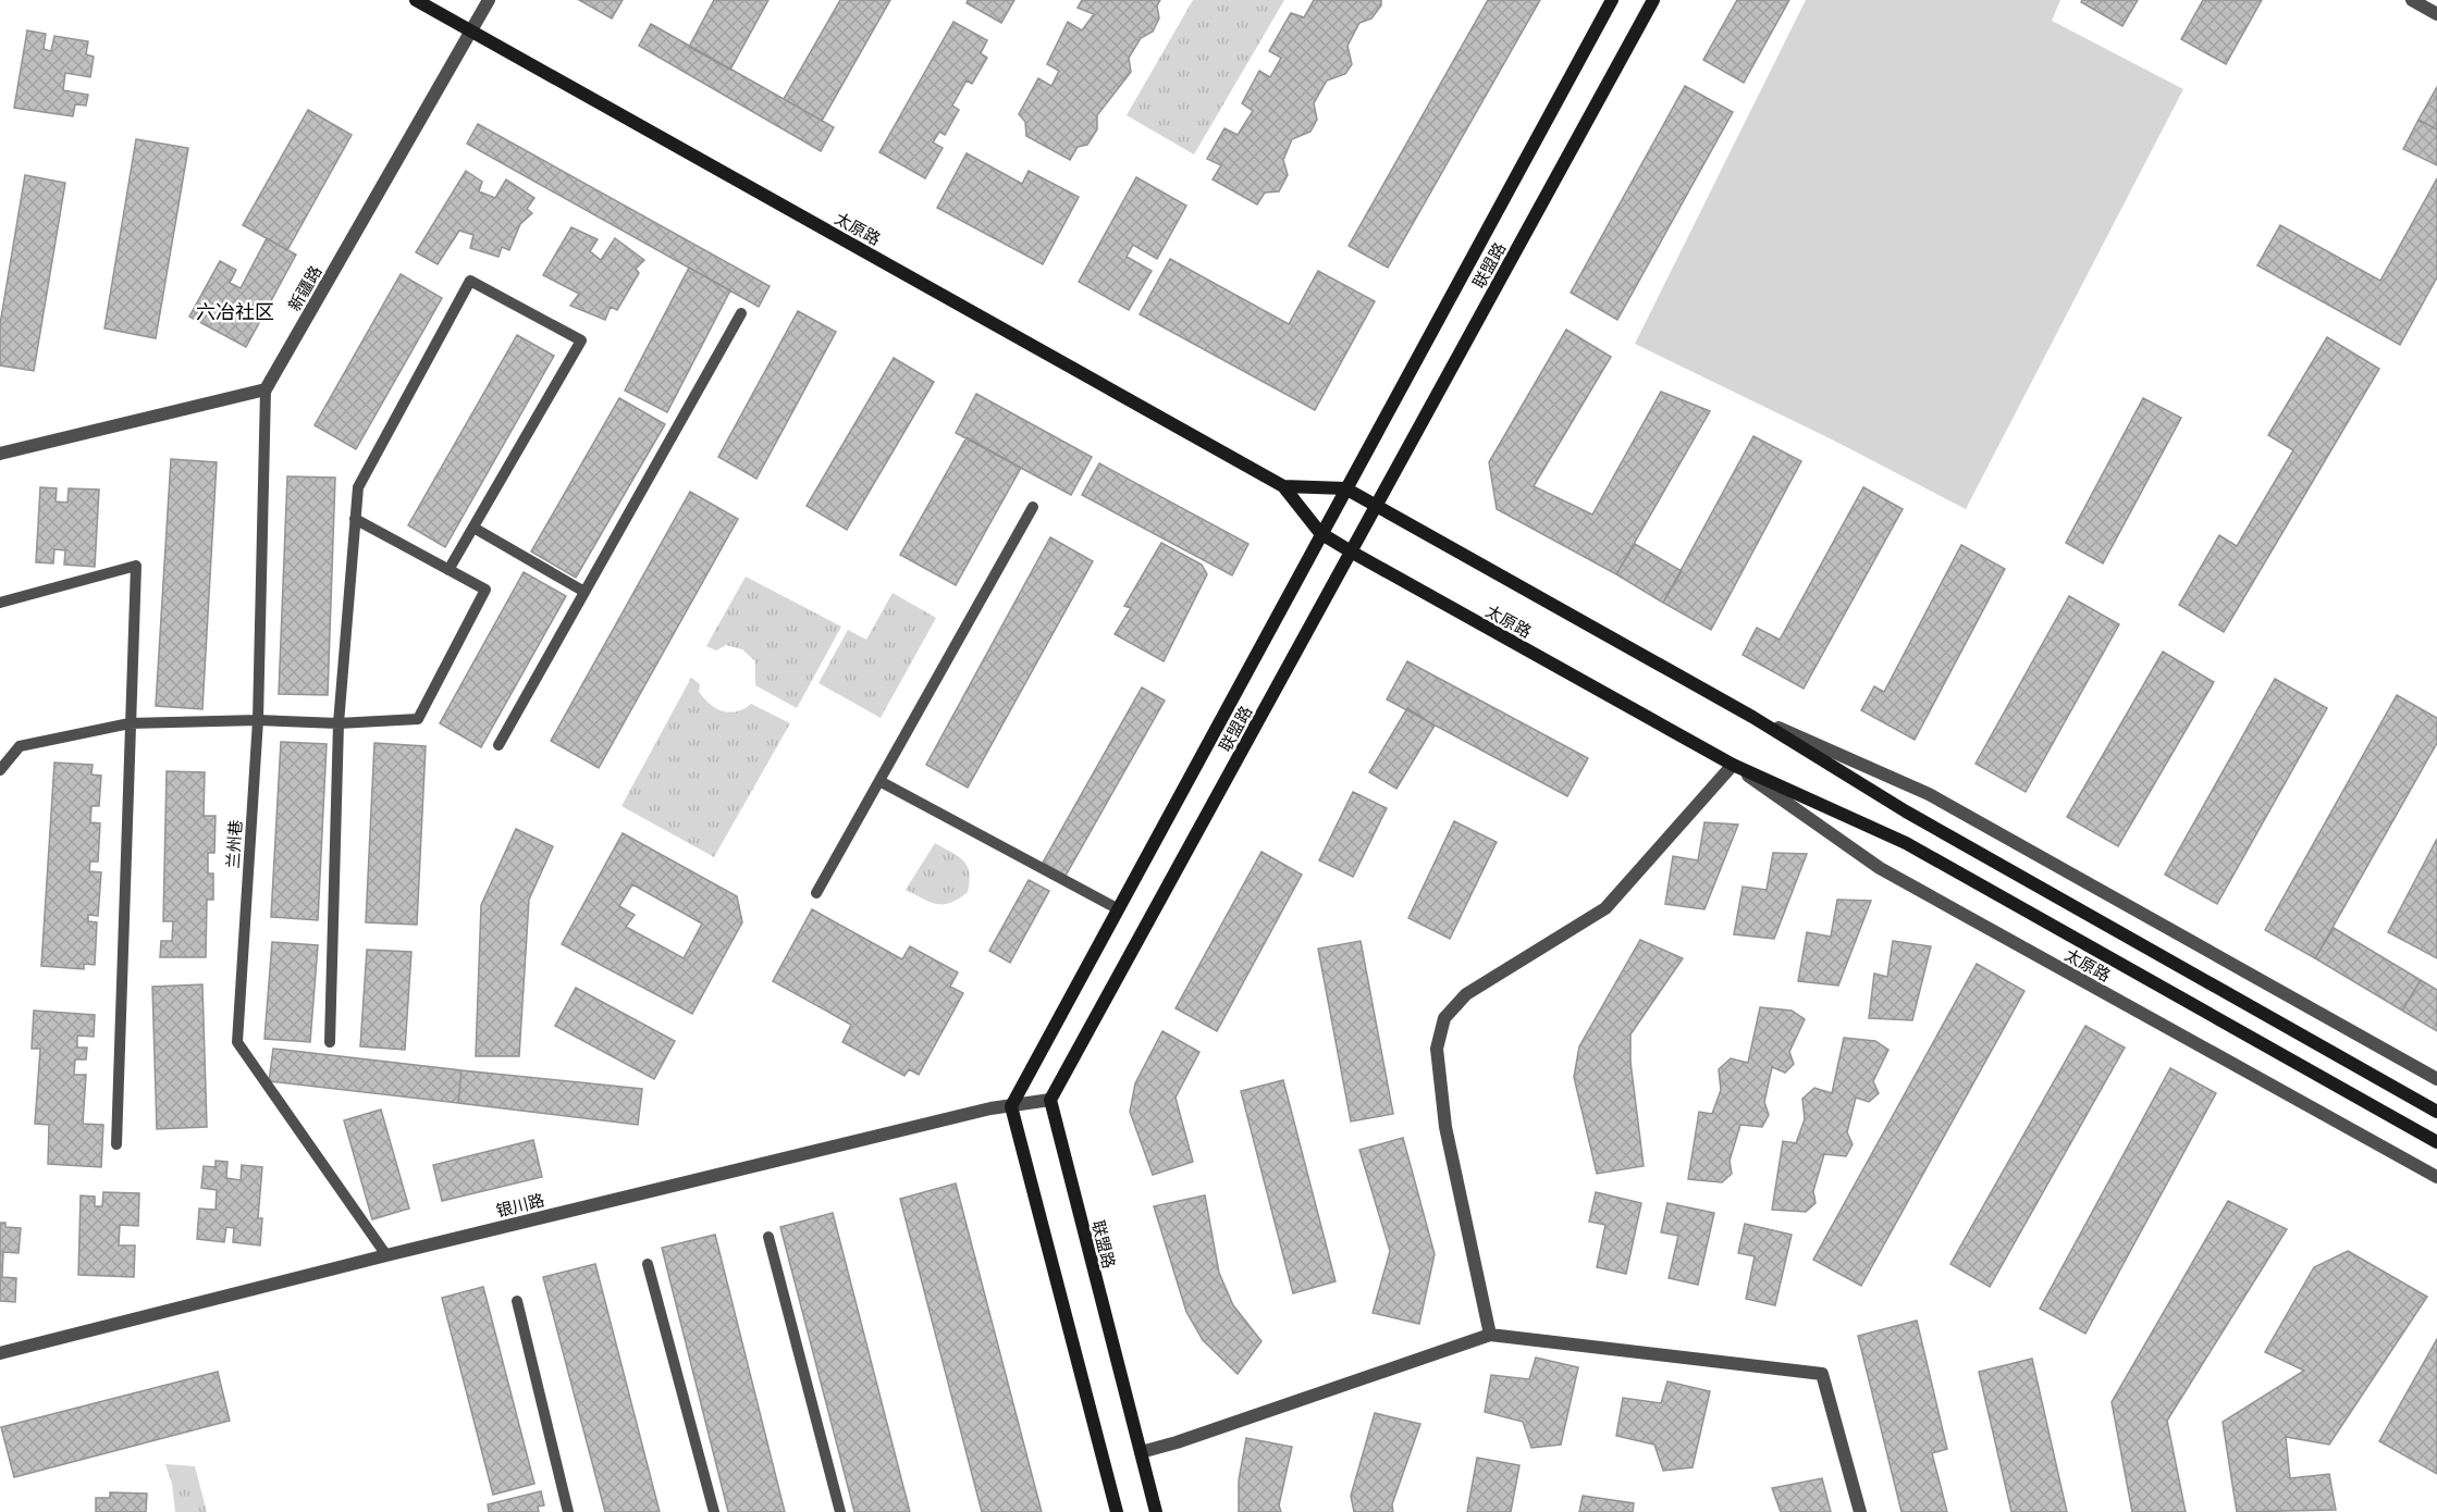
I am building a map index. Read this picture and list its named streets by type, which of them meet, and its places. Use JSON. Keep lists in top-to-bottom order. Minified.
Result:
{"streets":{"main road":["太原路","联盟路"],"street":["新疆路","银川路"],"lane":["兰州巷"]},"crossings":[["太原路","联盟路"],["太原路","新疆路"],["联盟路","银川路"],["新疆路","兰州巷"],["兰州巷","银川路"]],"districts":["六冶社区"]}
